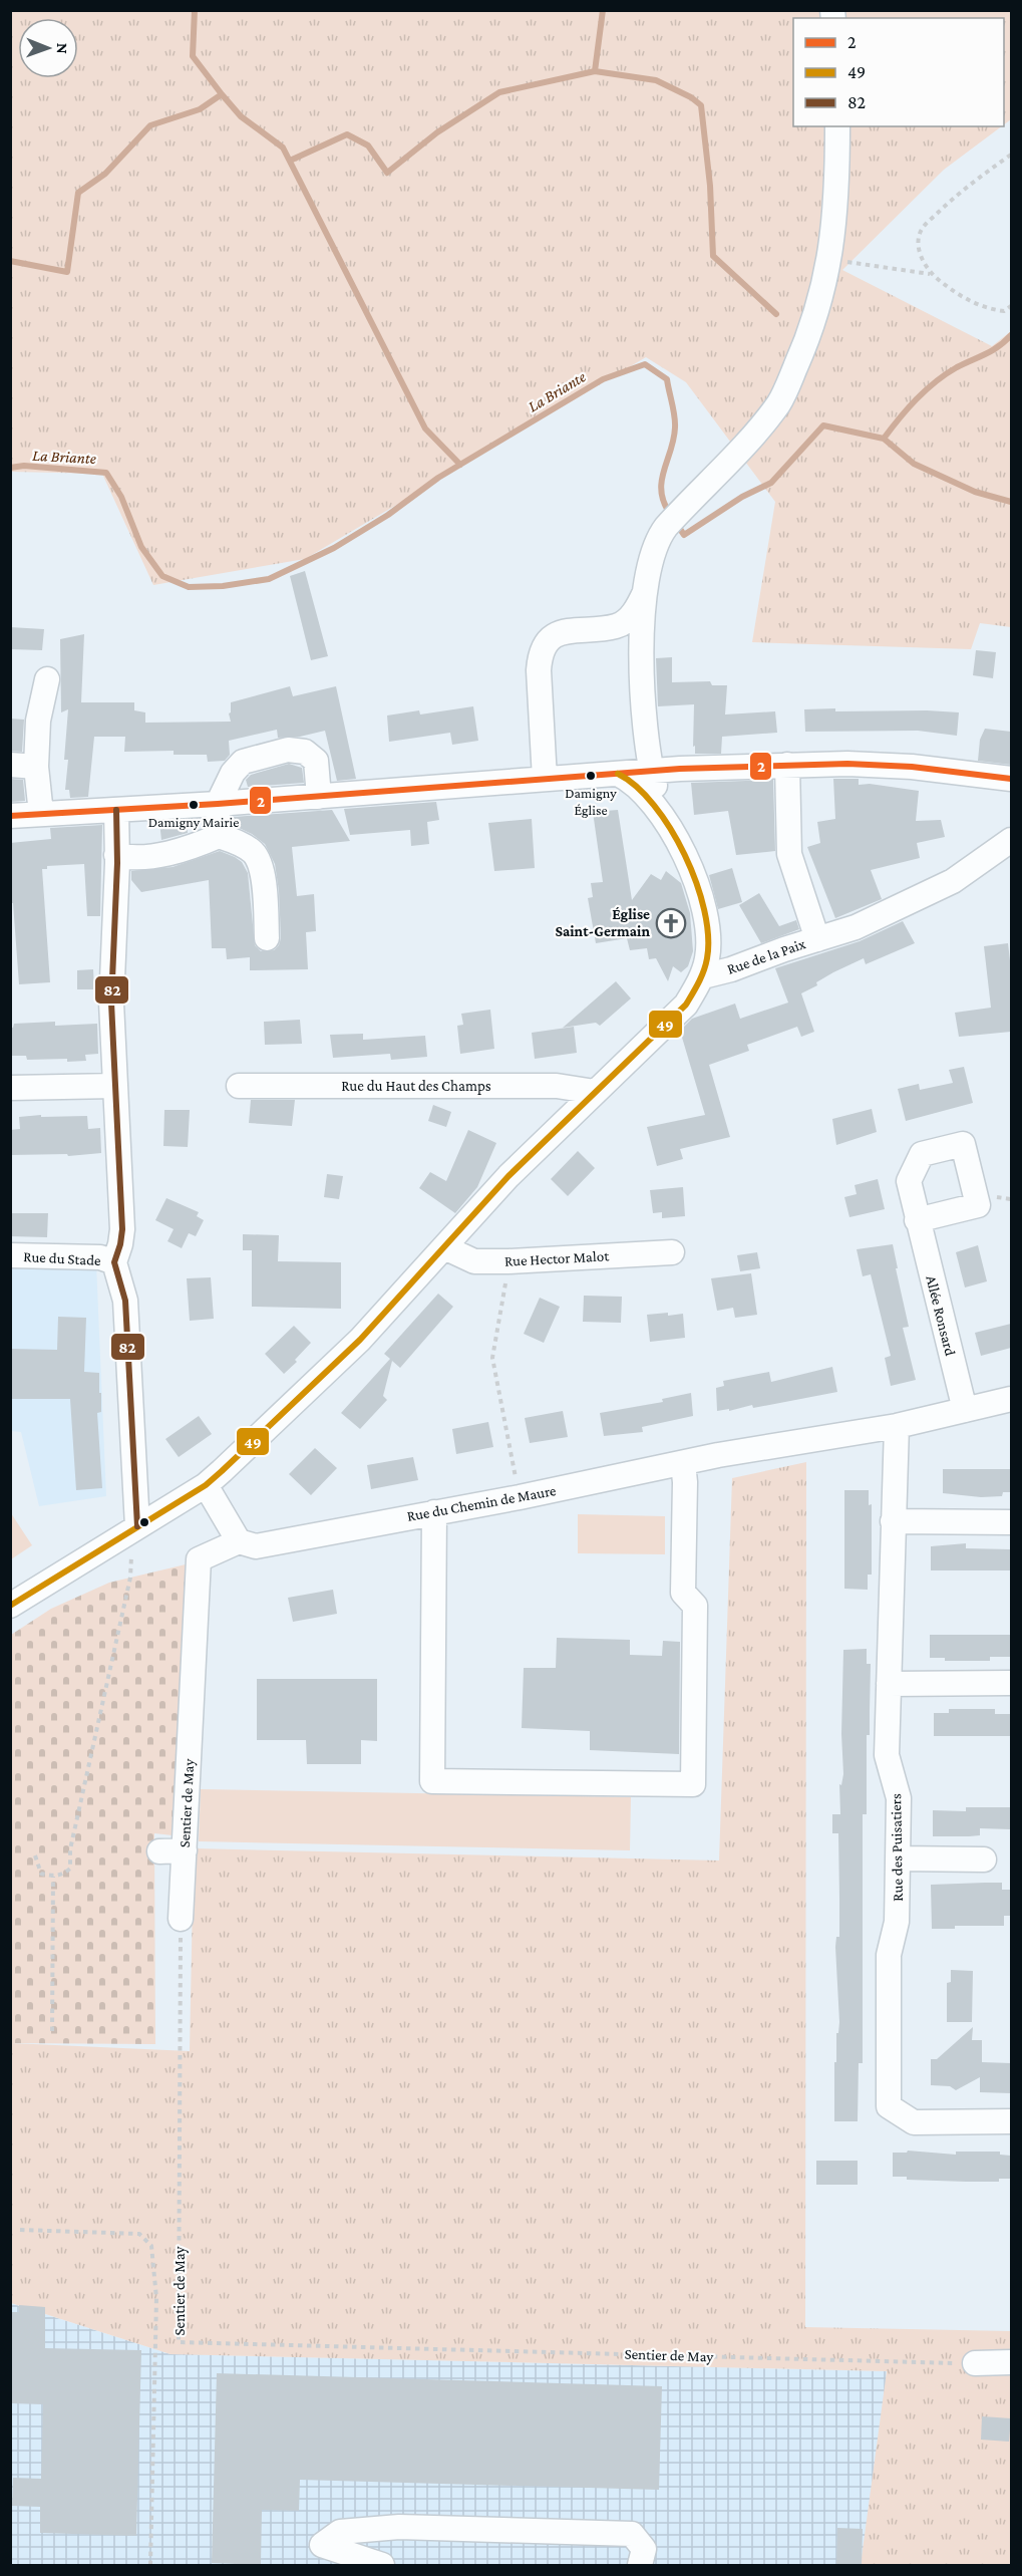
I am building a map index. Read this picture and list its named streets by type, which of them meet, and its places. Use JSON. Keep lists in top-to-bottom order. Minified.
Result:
{"streets":{"street":["Rue de la Paix","Rue du Haut des Champs","Rue du Stade","Rue Hector Malot","Allée Ronsard","Rue du Chemin de Maure","Sentier de May","Rue des Puisatiers"]},"crossings":[["Allée Ronsard","Rue du Chemin de Maure"],["Rue du Chemin de Maure","Sentier de May"],["Rue du Chemin de Maure","Rue des Puisatiers"]],"water":["La Briante"],"places":{"other":["Damigny Église","Damigny Mairie"],"church":["Église Saint-Germain"]},"lines":["transit line 2","transit line 49","transit line 82"],"legend":["2","49","82"],"north":"right"}
